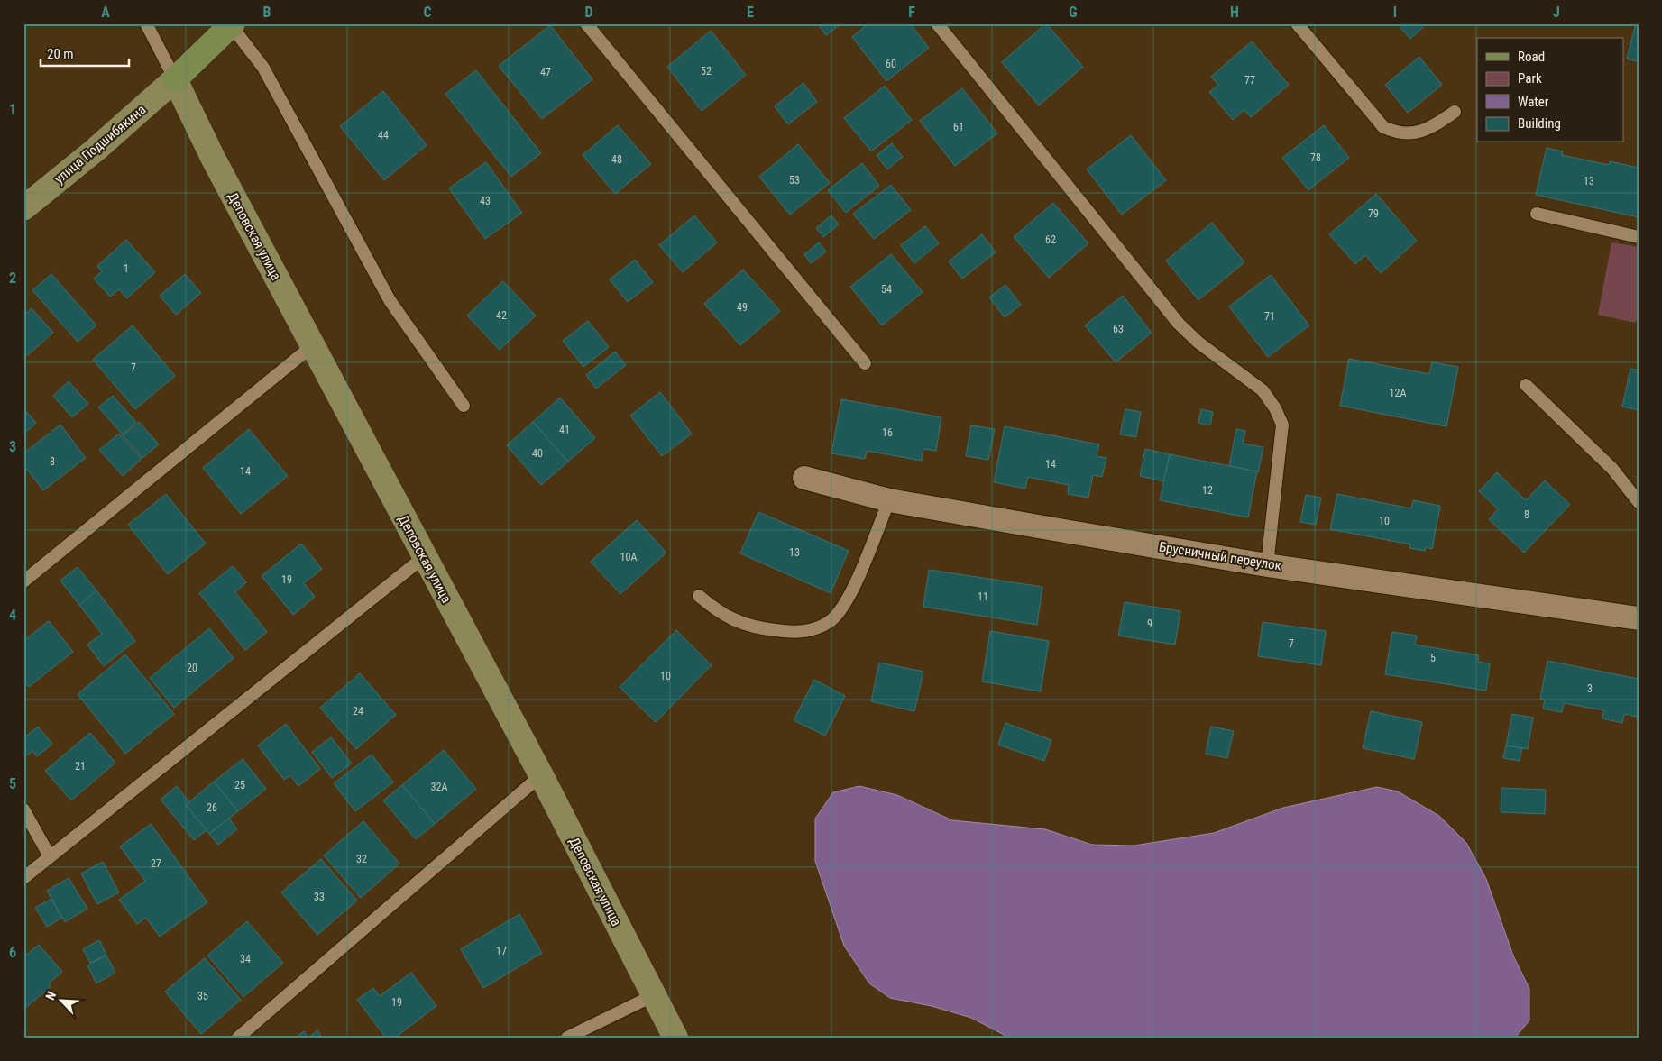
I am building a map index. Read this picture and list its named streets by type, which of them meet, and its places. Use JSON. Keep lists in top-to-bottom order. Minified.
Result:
{"streets":{"street":["улица Подшибякина","Деповская улица","Брусничный переулок"]},"crossings":[["улица Подшибякина","Деповская улица"]],"house_numbers":["60","52","47","77","61","44","78","48","53","13","43","79","62","1","54","49","42","71","63","7","12А","41","16","40","8","14","14","12","8","10","13","10А","19","11","9","7","5","20","10","3","24","21","25","32А","26","32","27","33","17","34","35","19"],"legend":["Road","Park","Water","Building"],"scale_bar":"20 m","north":"top left","grid":{"columns":["A","B","C","D","E","F","G","H","I","J"],"rows":["1","2","3","4","5","6"]}}
